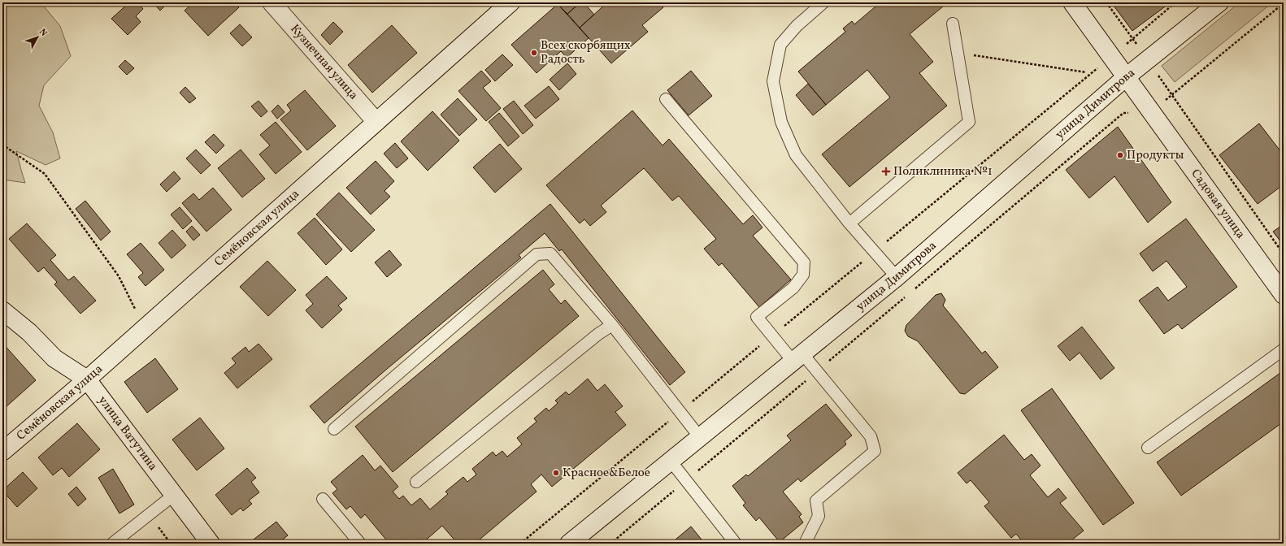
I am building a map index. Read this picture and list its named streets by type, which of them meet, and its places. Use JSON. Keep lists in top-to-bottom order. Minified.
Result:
{"streets":{"street":["Кузнечная улица","улица Димитрова","Садовая улица","Семёновская улица","улица Ватутина"]},"crossings":[["Кузнечная улица","Семёновская улица"],["улица Димитрова","Садовая улица"],["Семёновская улица","улица Ватутина"]],"places":{"other":["Всех скорбящих Радость","Продукты","Красное&Белое"],"health":["Поликлиника №1"]},"north":"top right"}
